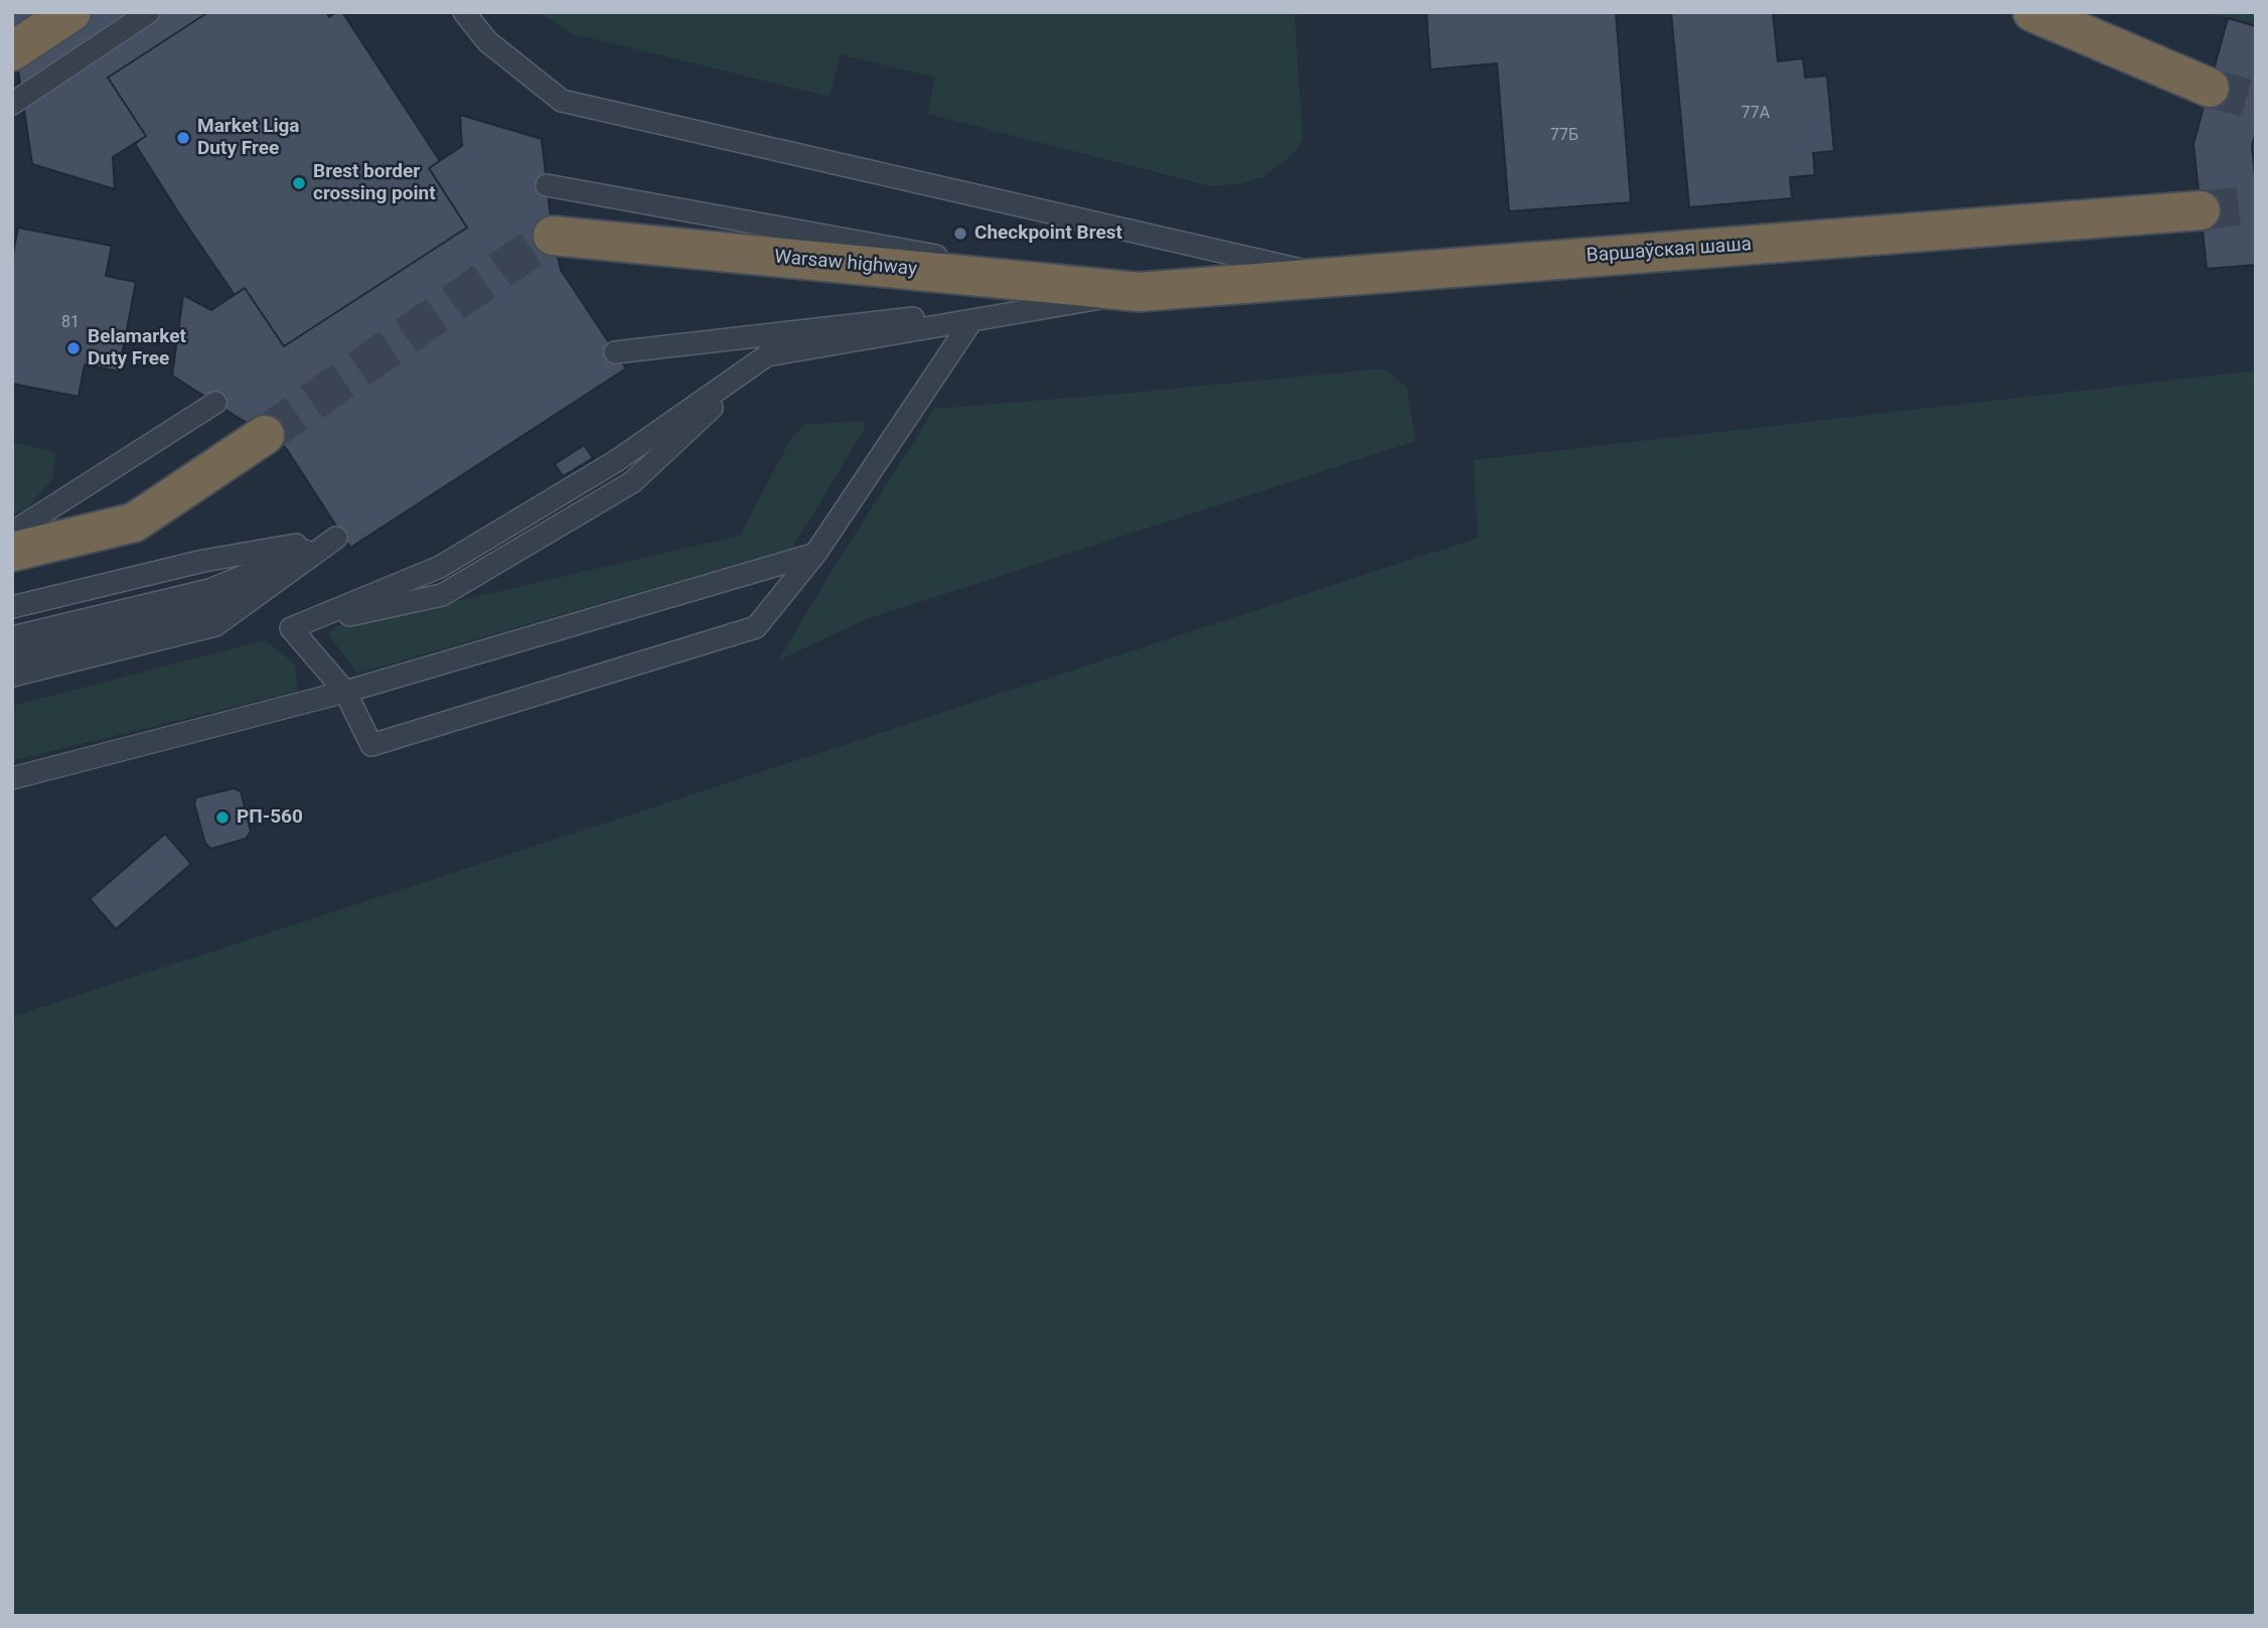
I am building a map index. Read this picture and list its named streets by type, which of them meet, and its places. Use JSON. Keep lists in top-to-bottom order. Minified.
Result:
{"streets":{"highway":["Варшаўская шаша","Warsaw highway"]},"crossings":[["Варшаўская шаша","Warsaw highway"]],"places":["Market Liga Duty Free","Brest border crossing point","Checkpoint Brest","Belamarket Duty Free","РП-560"],"house_numbers":["77А","77Б","81"]}
